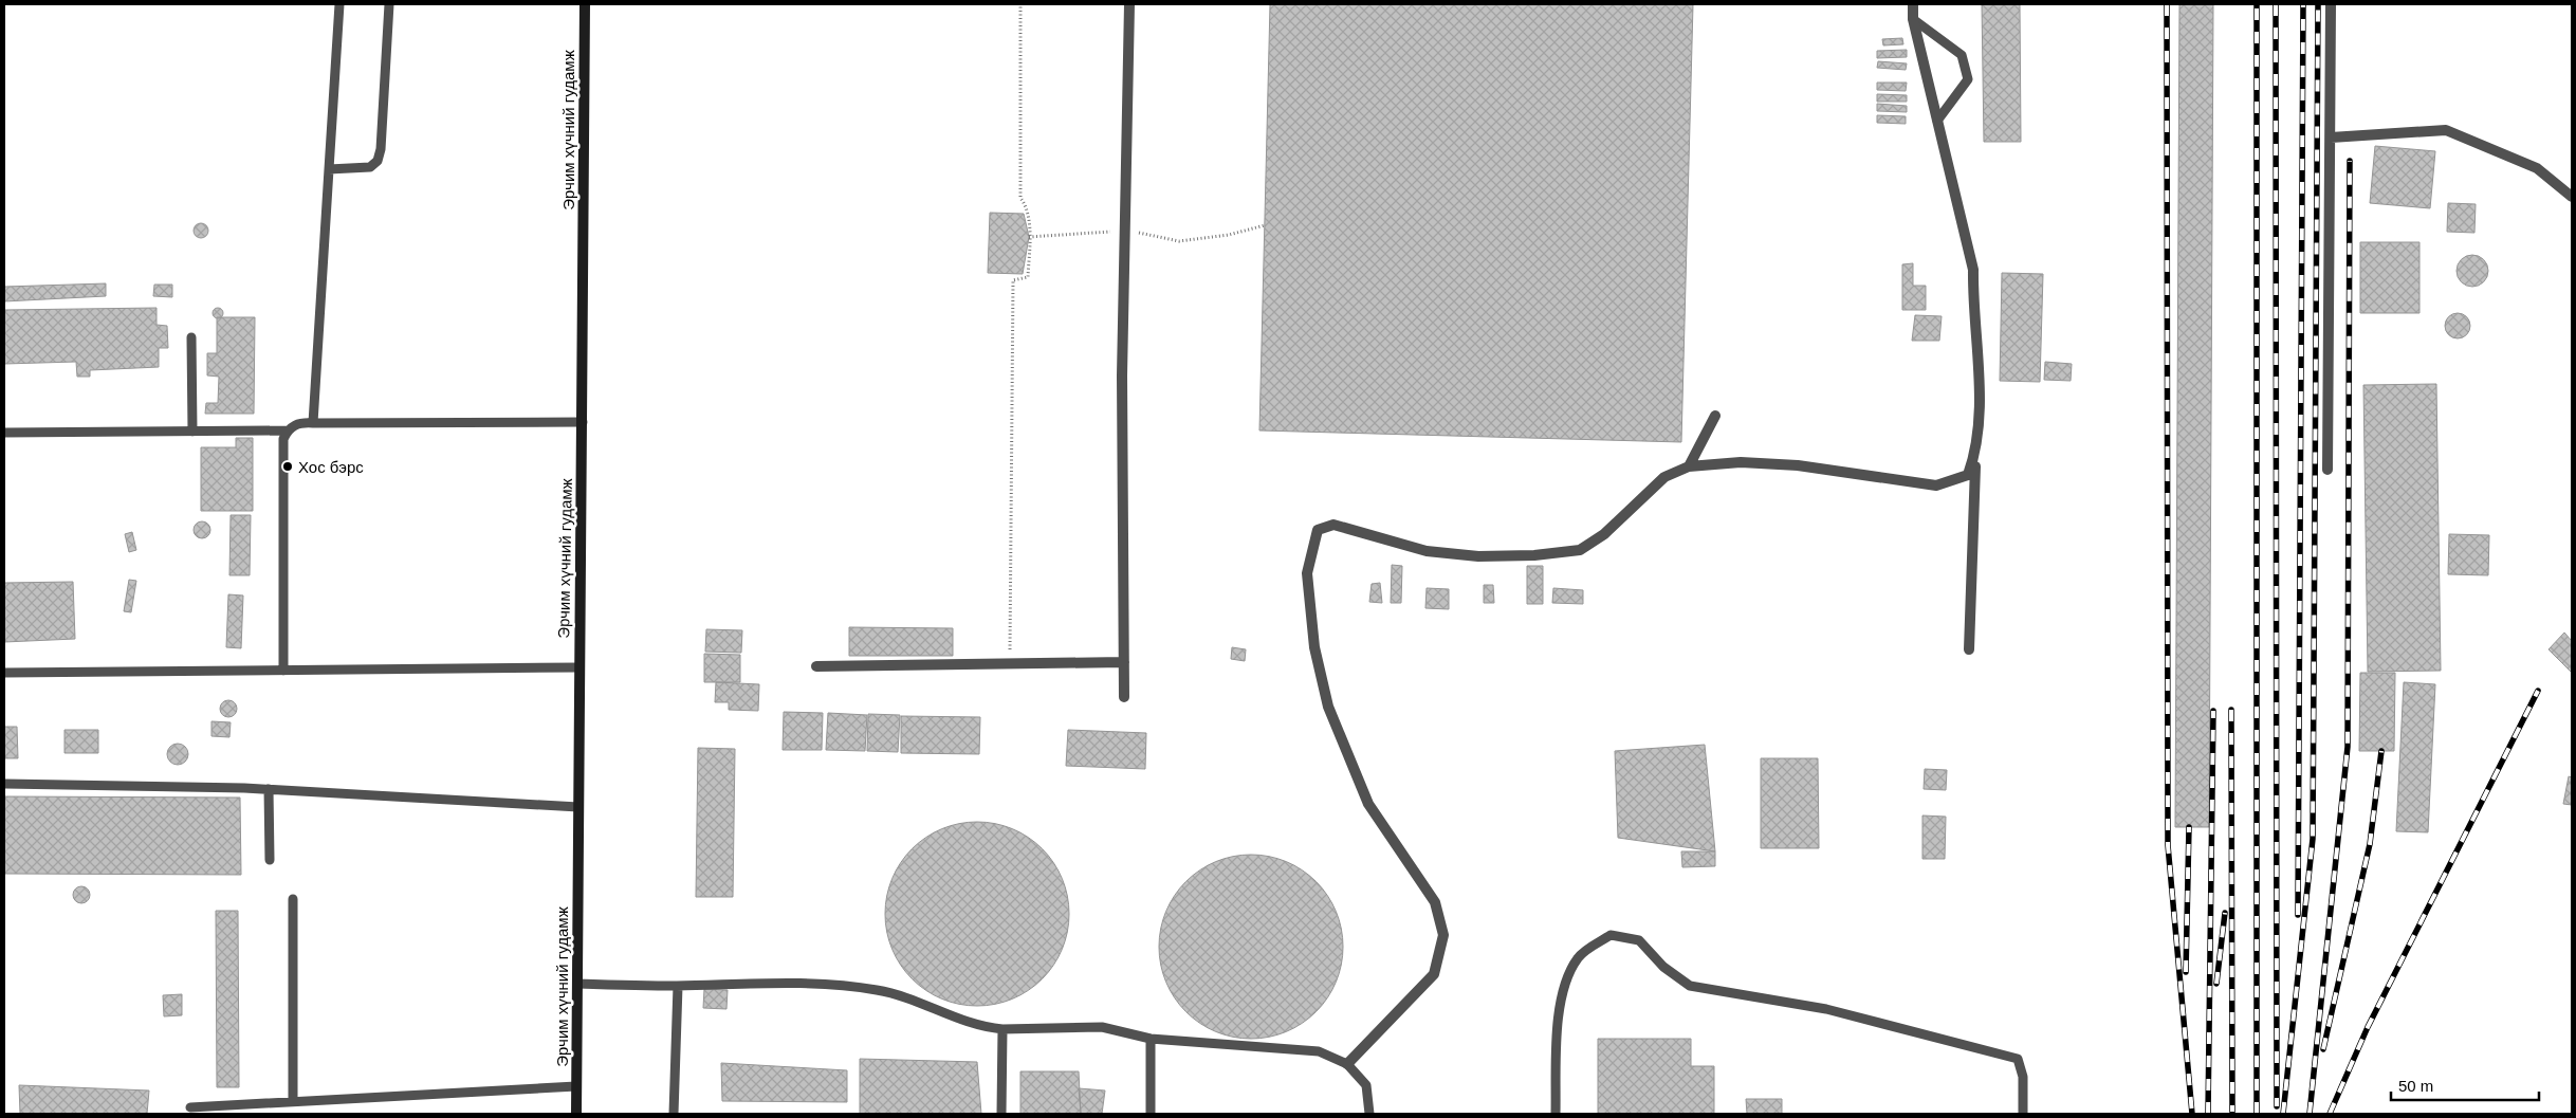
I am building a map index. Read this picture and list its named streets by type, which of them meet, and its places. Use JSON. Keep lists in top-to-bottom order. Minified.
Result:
{"streets":{"main road":["Эрчим хүчний гудамж"]},"places":["Хос бэрс"],"scale_bar":"50 m"}
